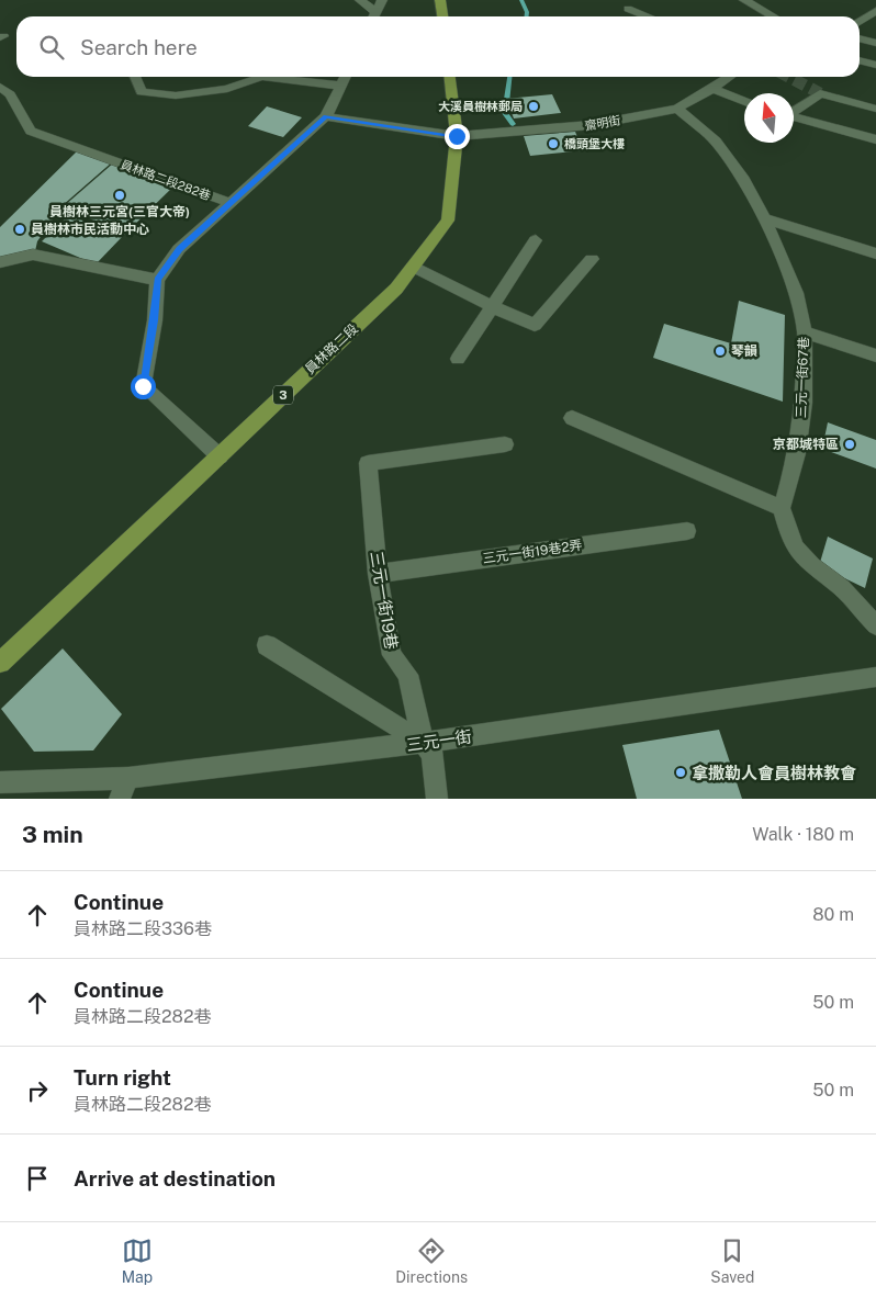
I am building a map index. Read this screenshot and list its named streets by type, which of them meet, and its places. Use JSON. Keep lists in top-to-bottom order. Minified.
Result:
{"streets":{"main road":["員林路二段","3"],"street":["齋明街","員林路二段282巷","三元一街67巷","三元一街19巷2弄","三元一街19巷","三元一街"]},"crossings":[["齋明街","員林路二段"],["齋明街","三元一街67巷"],["三元一街19巷2弄","三元一街19巷"],["三元一街19巷","三元一街"]],"places":["大溪員樹林郵局","橋頭堡大樓","員樹林三元宮(三官大帝)","員樹林市民活動中心","琴韻","京都城特區","拿撒勒人會員樹林教會"],"north":"top","page":{"search":"Search here","heading":["3 min","Walk · 180 m"],"list":[["Continue","員林路二段336巷","80 m"],["Continue","員林路二段282巷","50 m"],["Turn right","員林路二段282巷","50 m"],"Arrive at destination"],"nav":["Map","Directions","Saved"]}}
